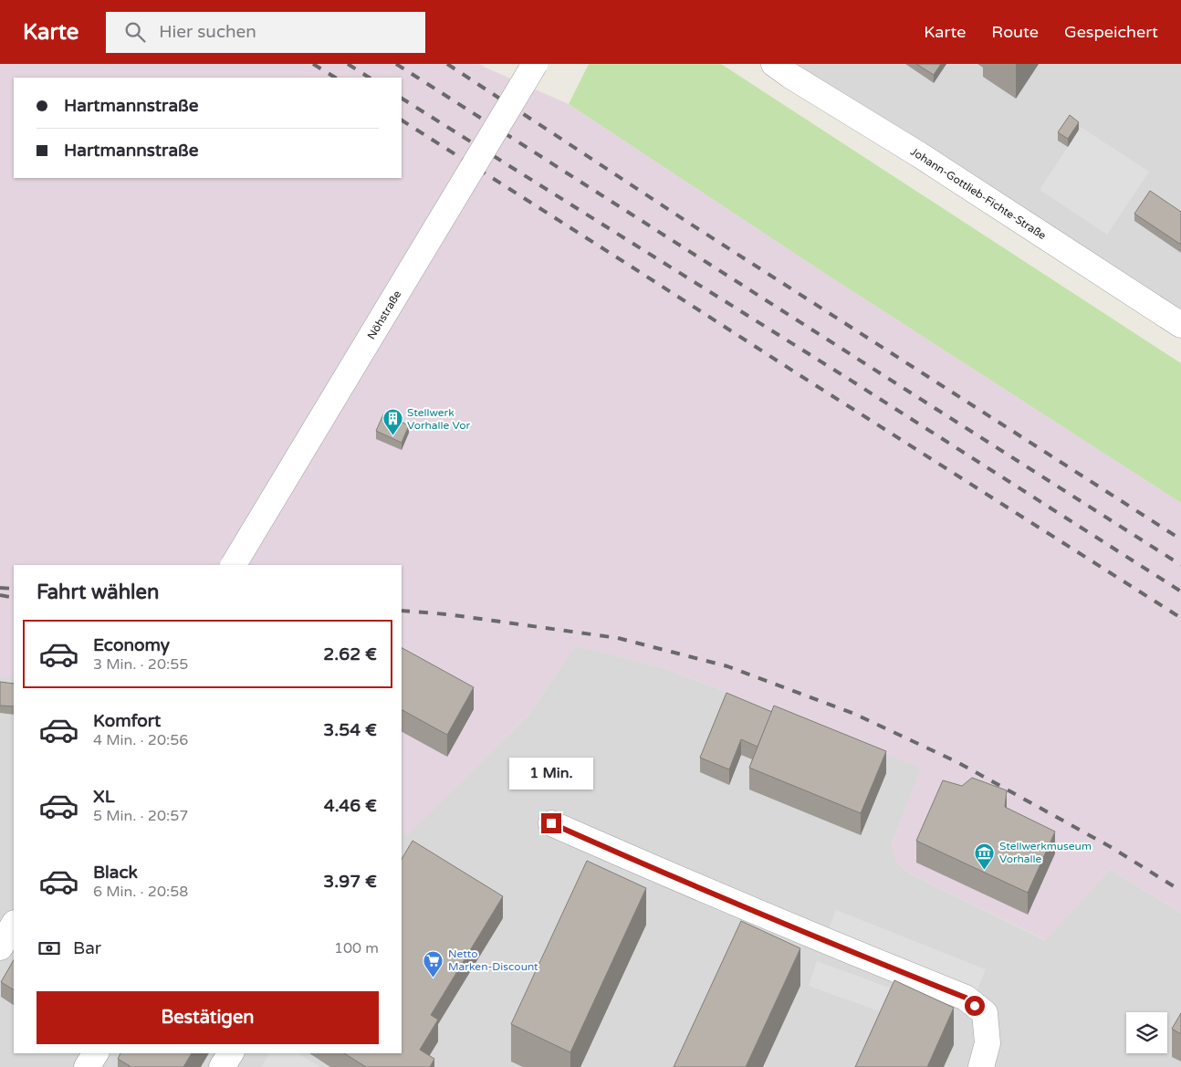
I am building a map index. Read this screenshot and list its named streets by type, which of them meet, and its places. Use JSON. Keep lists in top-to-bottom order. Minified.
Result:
{"streets":{"street":["Johann-Gottlieb-Fichte-Straße","Nöhstraße"]},"places":{"building":["Stellwerk Vorhalle Vor"],"museum":["Stellwerkmuseum Vorhalle"],"supermarket":["Netto Marken-Discount"]},"page":{"header":"Karte","search":"Hier suchen","nav":["Karte","Route","Gespeichert"],"banner":["Hartmannstraße","Hartmannstraße"],"heading":"Fahrt wählen","list":[{"name":"Economy","note":"3 Min. · 20:55","value":"2.62 €"},{"name":"Komfort","note":"4 Min. · 20:56","value":"3.54 €"},{"name":"XL","note":"5 Min. · 20:57","value":"4.46 €"},{"name":"Black","note":"6 Min. · 20:58","value":"3.97 €"}],"bubble":"1 Min.","pay":["Bar","100 m"],"buttons":"Bestätigen"}}
